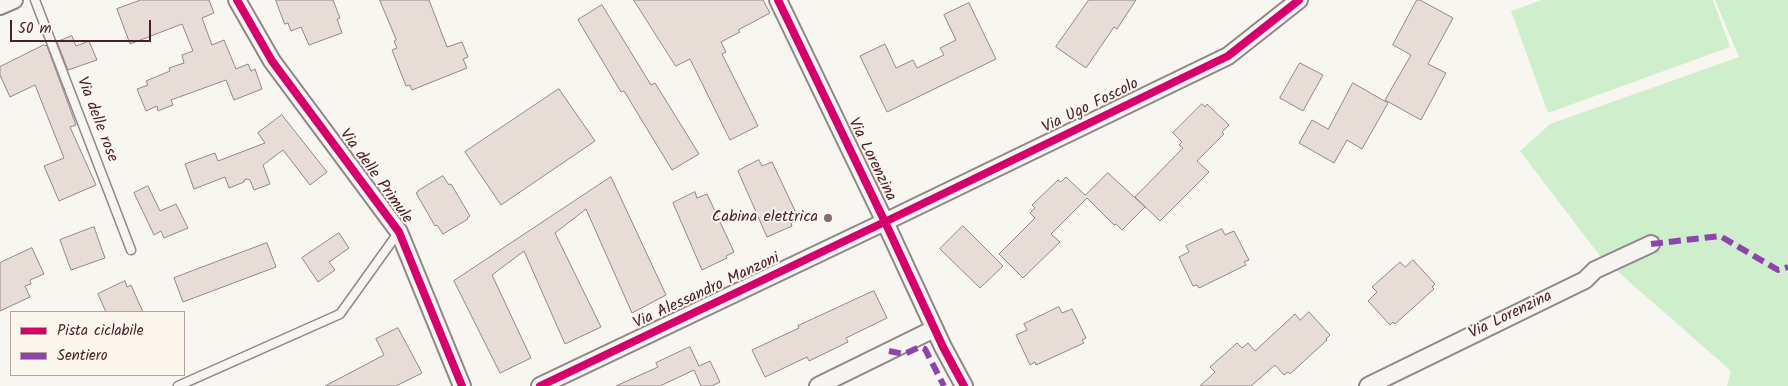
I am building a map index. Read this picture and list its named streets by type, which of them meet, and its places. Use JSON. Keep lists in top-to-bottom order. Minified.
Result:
{"streets":{"street":["Via Ugo Foscolo","Via Lorenzina","Via delle Primule","Via Alessandro Manzoni"],"lane":["Via delle rose"]},"crossings":[["Via Ugo Foscolo","Via Lorenzina"],["Via Ugo Foscolo","Via Alessandro Manzoni"],["Via Lorenzina","Via Alessandro Manzoni"]],"places":["Cabina elettrica"],"legend":["Pista ciclabile","Sentiero"],"scale_bar":"50 m"}
